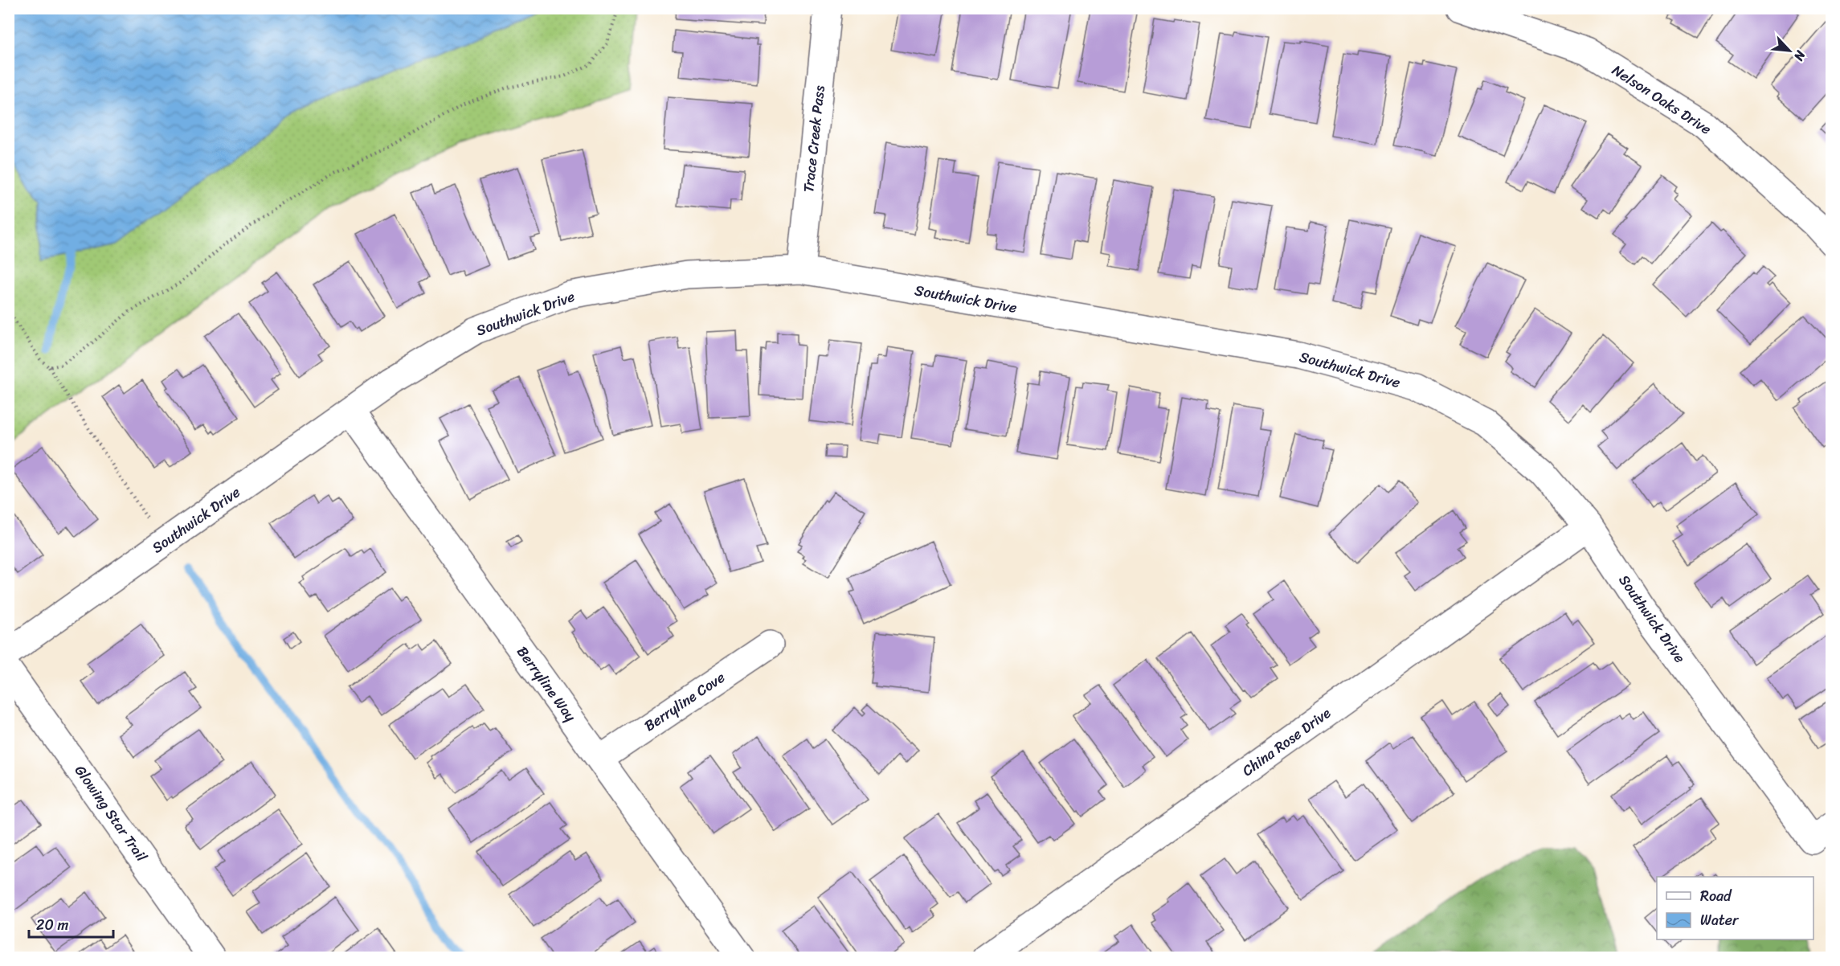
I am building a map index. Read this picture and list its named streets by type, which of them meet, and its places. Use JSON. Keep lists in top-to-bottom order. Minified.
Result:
{"streets":{"street":["Nelson Oaks Drive","Trace Creek Pass","Southwick Drive","Berryline Way","Berryline Cove","China Rose Drive","Glowing Star Trail"]},"crossings":[["Trace Creek Pass","Southwick Drive"],["Southwick Drive","Berryline Way"],["Southwick Drive","China Rose Drive"],["Berryline Way","Berryline Cove"]],"legend":["Road","Water"],"scale_bar":"20 m","north":"bottom right"}
